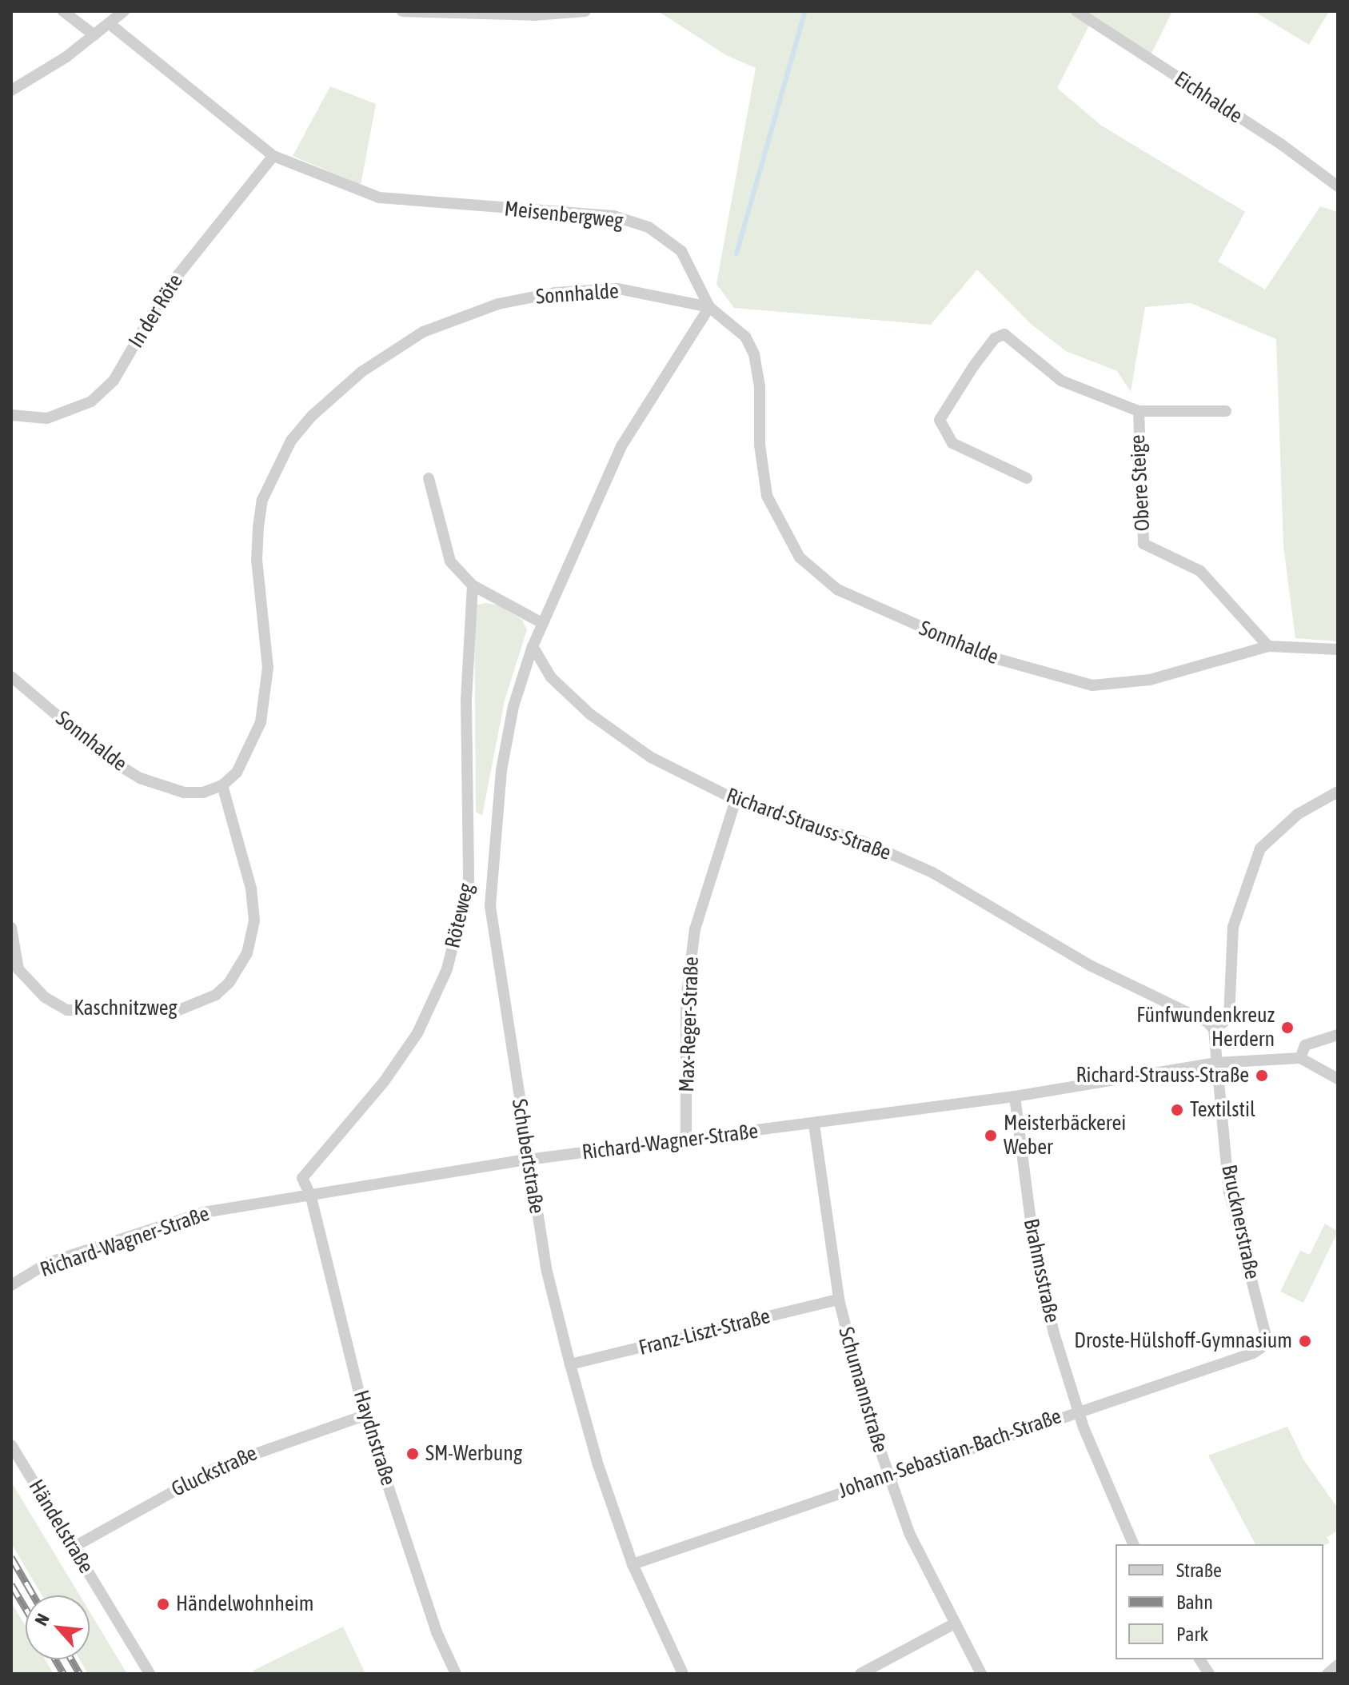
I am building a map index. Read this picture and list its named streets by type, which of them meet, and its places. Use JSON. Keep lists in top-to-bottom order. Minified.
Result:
{"streets":{"street":["Eichhalde","Meisenbergweg","Sonnhalde","In der Röte","Obere Steige","Richard-Strauss-Straße","Röteweg","Kaschnitzweg","Max-Reger-Straße","Richard-Wagner-Straße","Schubertstraße","Brucknerstraße","Brahmsstraße","Franz-Liszt-Straße","Schumannstraße","Haydnstraße","Johann-Sebastian-Bach-Straße","Gluckstraße","Händelstraße"]},"crossings":[["Meisenbergweg","Sonnhalde"],["Meisenbergweg","In der Röte"],["Sonnhalde","Obere Steige"],["Sonnhalde","Kaschnitzweg"],["Richard-Strauss-Straße","Max-Reger-Straße"],["Richard-Strauss-Straße","Schubertstraße"],["Röteweg","Richard-Wagner-Straße"],["Röteweg","Haydnstraße"],["Max-Reger-Straße","Richard-Wagner-Straße"],["Richard-Wagner-Straße","Schubertstraße"],["Richard-Wagner-Straße","Brucknerstraße"],["Richard-Wagner-Straße","Brahmsstraße"],["Richard-Wagner-Straße","Schumannstraße"],["Richard-Wagner-Straße","Haydnstraße"],["Schubertstraße","Franz-Liszt-Straße"],["Schubertstraße","Johann-Sebastian-Bach-Straße"],["Brucknerstraße","Johann-Sebastian-Bach-Straße"],["Brahmsstraße","Johann-Sebastian-Bach-Straße"],["Franz-Liszt-Straße","Schumannstraße"],["Schumannstraße","Johann-Sebastian-Bach-Straße"],["Haydnstraße","Gluckstraße"],["Gluckstraße","Händelstraße"]],"places":["Fünfwundenkreuz Herdern","Richard-Strauss-Straße","Textilstil","Meisterbäckerei Weber","Droste-Hülshoff-Gymnasium","SM-Werbung","Händelwohnheim"],"legend":["Straße","Bahn","Park"],"north":"top left"}
